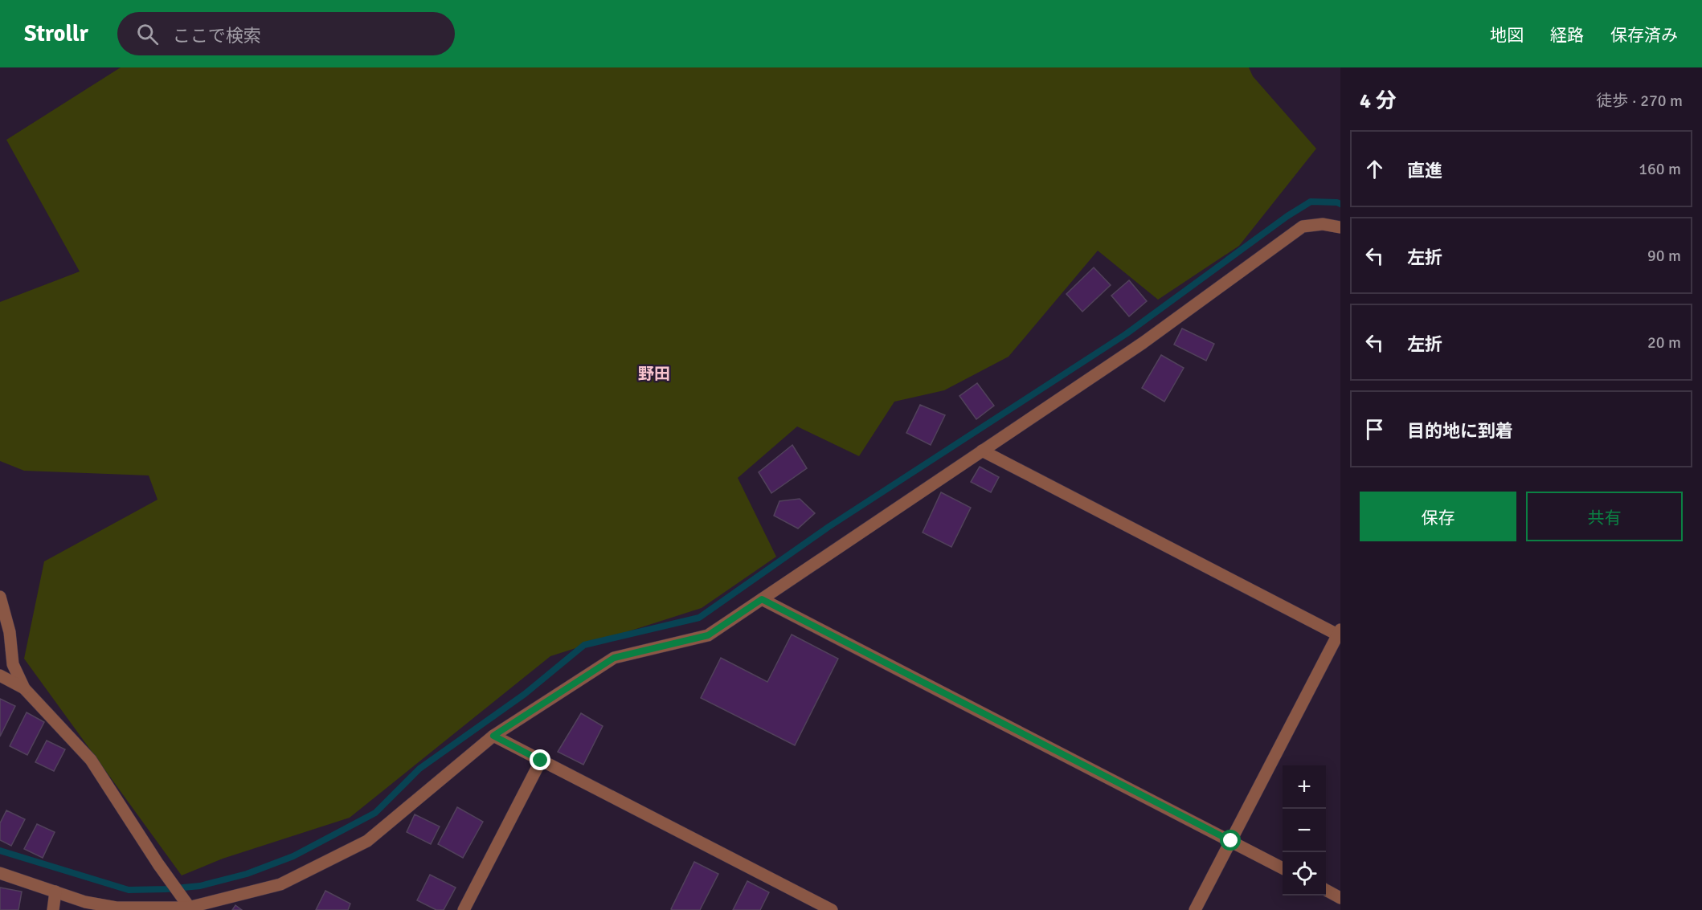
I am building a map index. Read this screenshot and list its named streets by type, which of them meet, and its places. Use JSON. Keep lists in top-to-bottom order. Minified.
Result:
{"districts":["野田"],"page":{"header":"Strollr","search":"ここで検索","nav":["地図","経路","保存済み"],"heading":["4 分","徒歩 · 270 m"],"list":[["直進","160 m"],["左折","90 m"],["左折","20 m"],"目的地に到着"],"buttons":["保存","共有"],"map_buttons":["+","−"]}}
